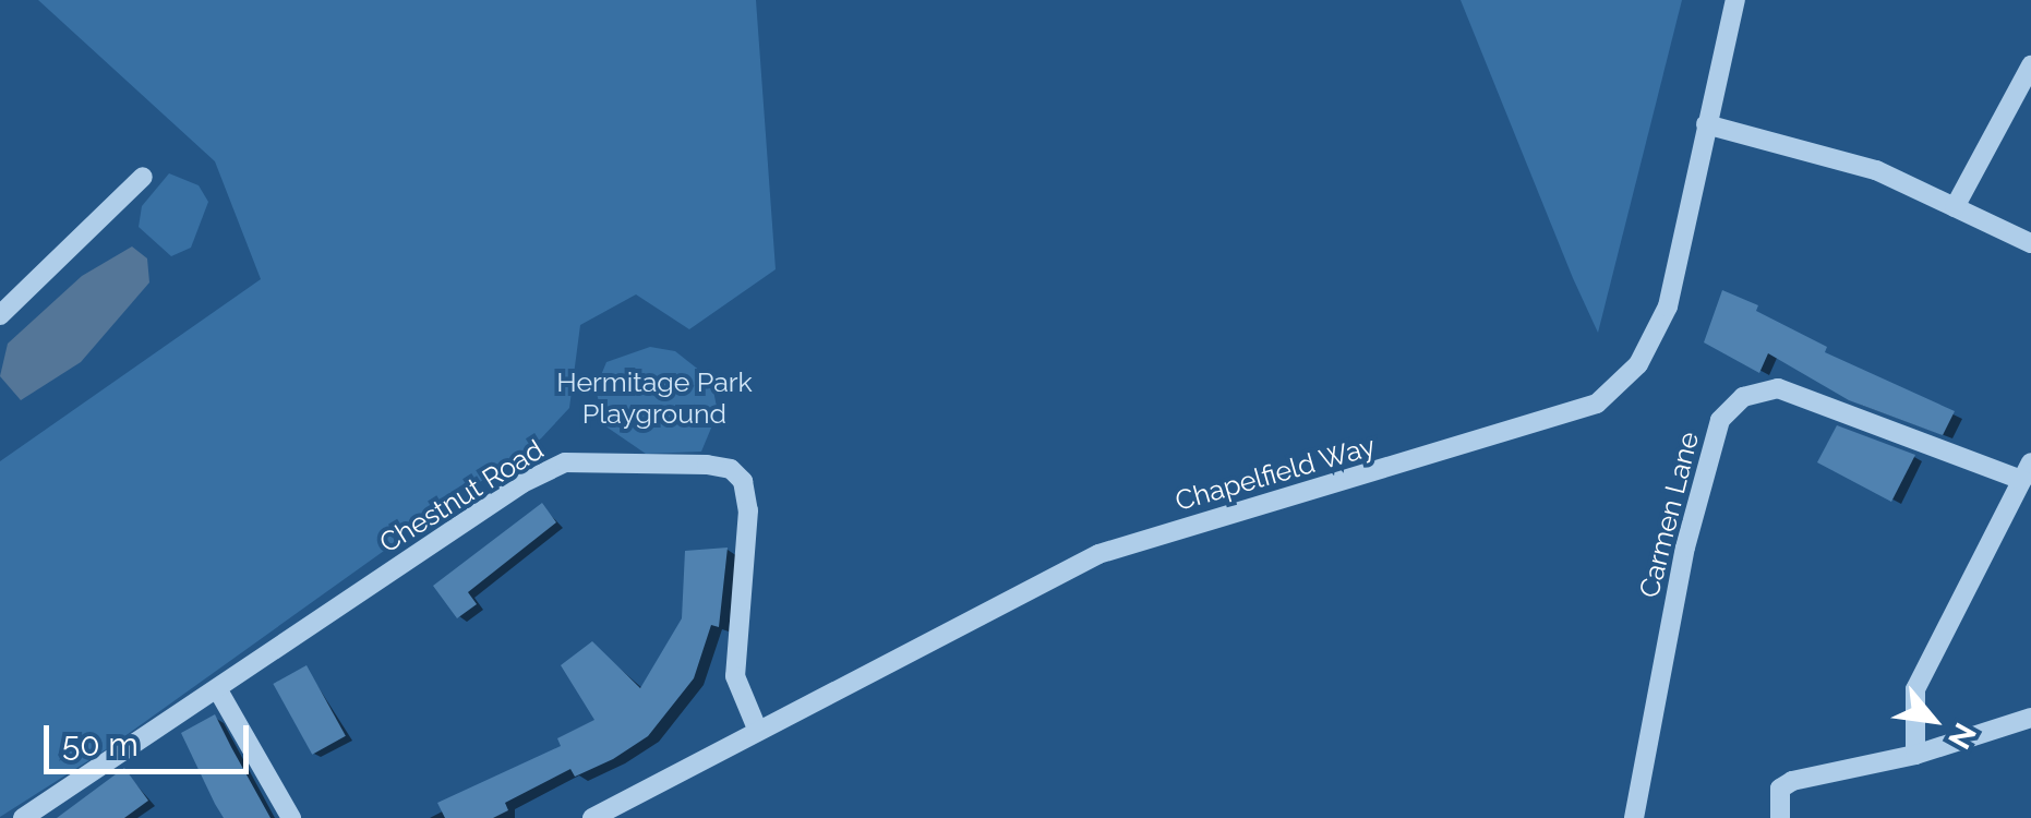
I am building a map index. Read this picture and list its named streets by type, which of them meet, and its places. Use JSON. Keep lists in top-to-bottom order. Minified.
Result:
{"streets":{"street":["Chapelfield Way","Chestnut Road","Carmen Lane"]},"crossings":[["Chapelfield Way","Chestnut Road"]],"parks":["Hermitage Park Playground"],"scale_bar":"50 m","north":"bottom right"}
